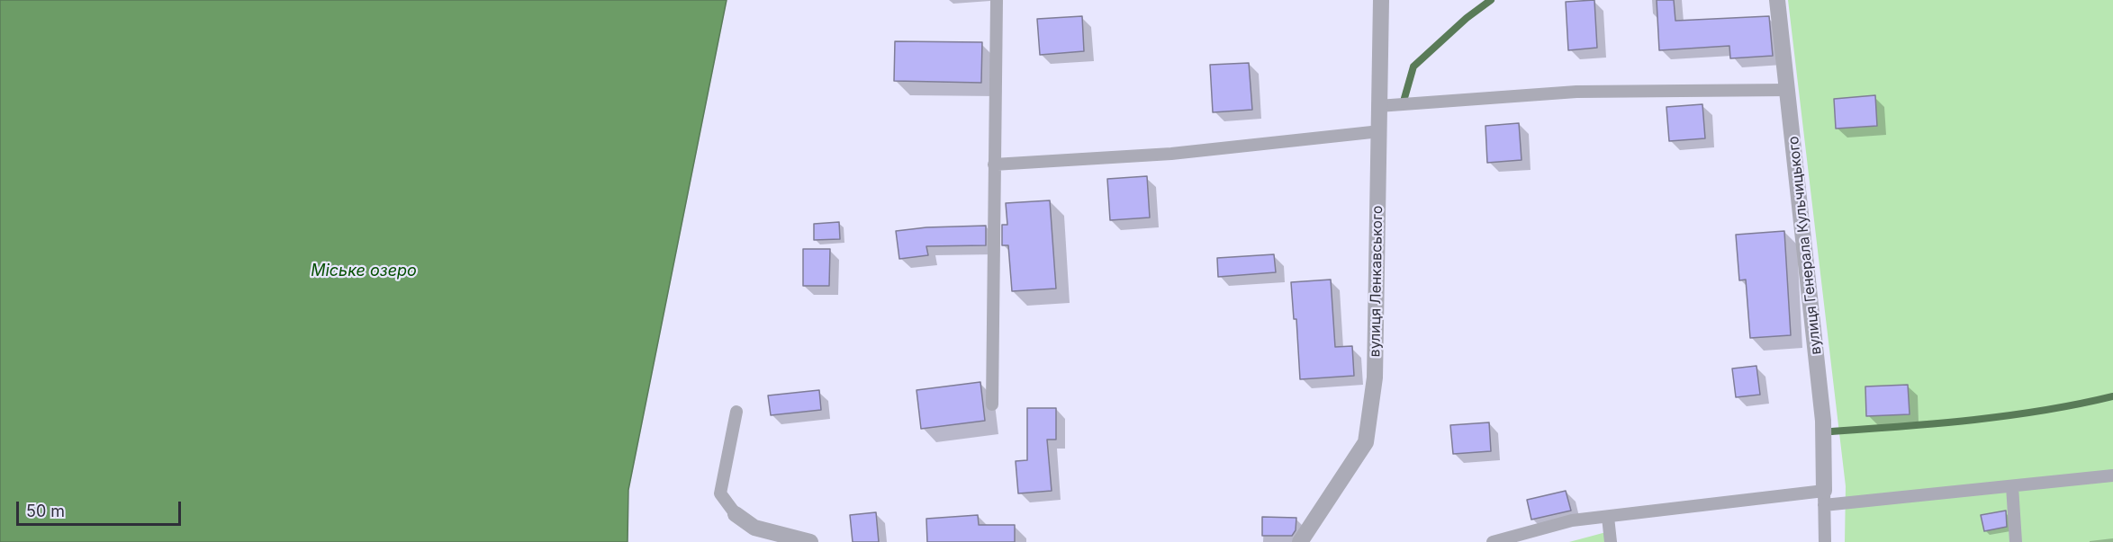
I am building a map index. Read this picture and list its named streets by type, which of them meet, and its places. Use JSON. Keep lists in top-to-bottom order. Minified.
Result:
{"streets":{"street":["вулиця Генерала Кульчицького","вулиця Ленкавського"]},"water":["Міське озеро"],"scale_bar":"50 m"}
